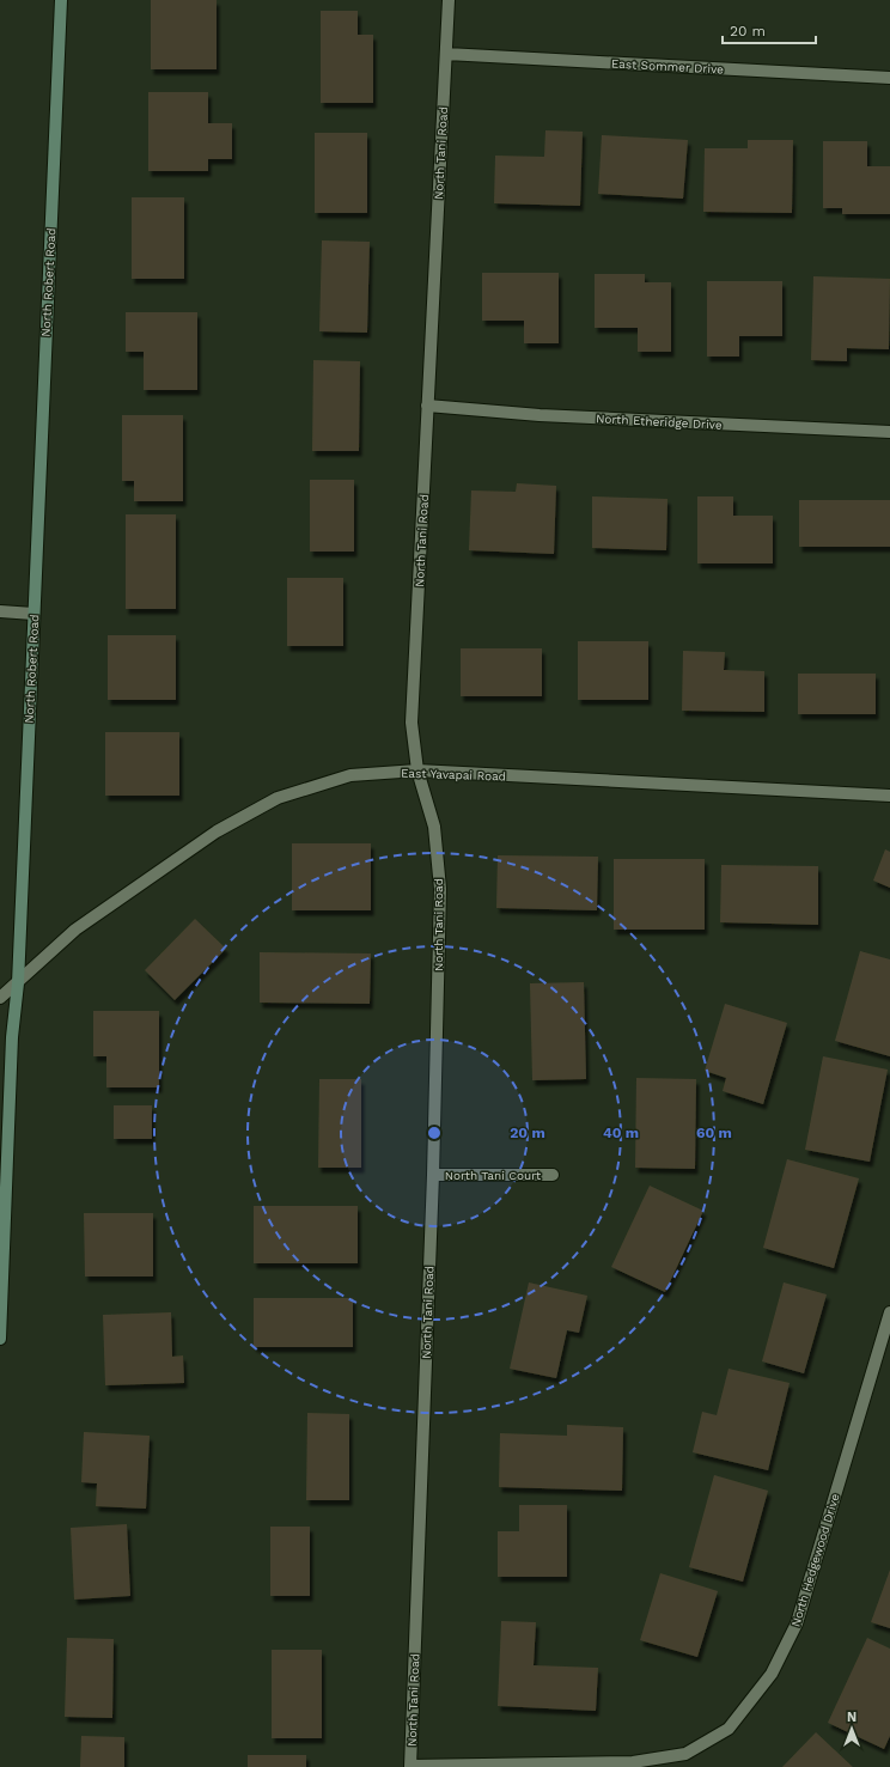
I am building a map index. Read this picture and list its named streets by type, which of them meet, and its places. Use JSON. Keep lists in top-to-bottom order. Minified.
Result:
{"streets":{"main road":["North Robert Road"],"street":["East Sommer Drive","North Tani Road","North Etheridge Drive","East Yavapai Road","North Tani Court","North Hedgewood Drive"]},"crossings":[["East Sommer Drive","North Tani Road"],["North Tani Road","North Etheridge Drive"],["North Tani Road","East Yavapai Road"],["North Tani Road","North Tani Court"],["North Tani Road","North Hedgewood Drive"],["North Robert Road","East Yavapai Road"]],"scale_bar":"20 m","north":"top","rings":["20 m","40 m","60 m"]}
